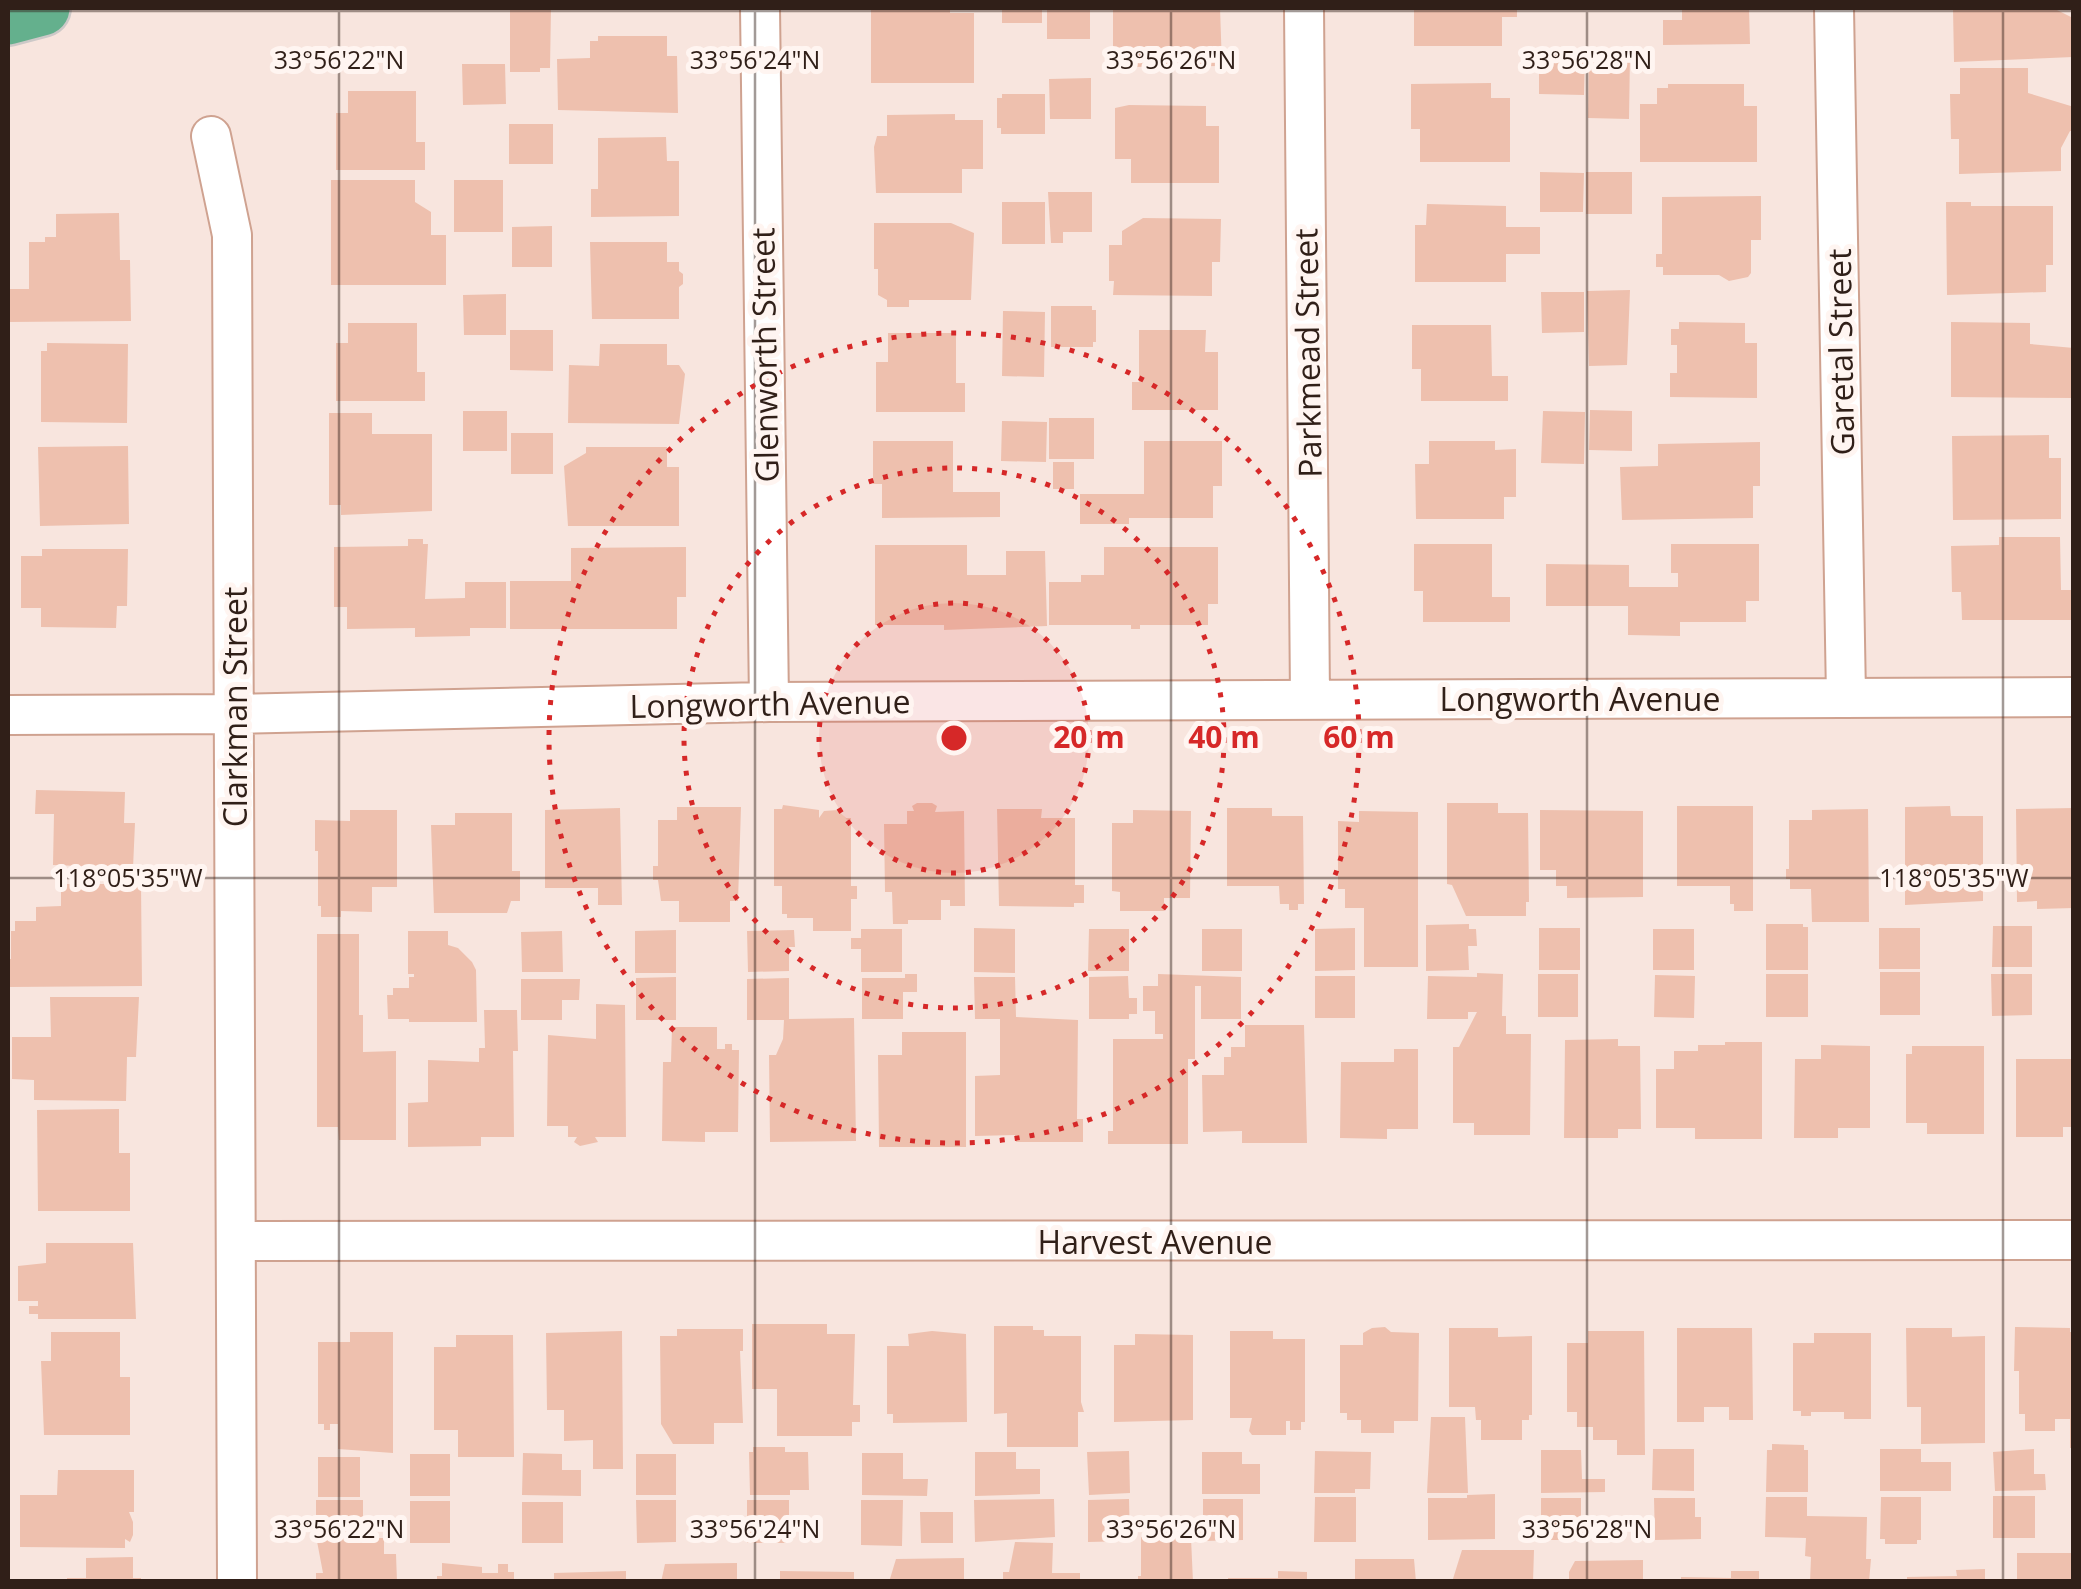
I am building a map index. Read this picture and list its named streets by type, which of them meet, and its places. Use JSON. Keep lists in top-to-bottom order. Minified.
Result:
{"streets":{"street":["Garetal Street","Parkmead Street","Glenworth Street","Longworth Avenue","Clarkman Street","Harvest Avenue"]},"crossings":[["Garetal Street","Longworth Avenue"],["Parkmead Street","Longworth Avenue"],["Glenworth Street","Longworth Avenue"],["Longworth Avenue","Clarkman Street"],["Clarkman Street","Harvest Avenue"]],"coordinates":["33°56'22\"N","33°56'24\"N","33°56'26\"N","33°56'28\"N","118°05'35\"W"],"rings":["20 m","40 m","60 m"]}
